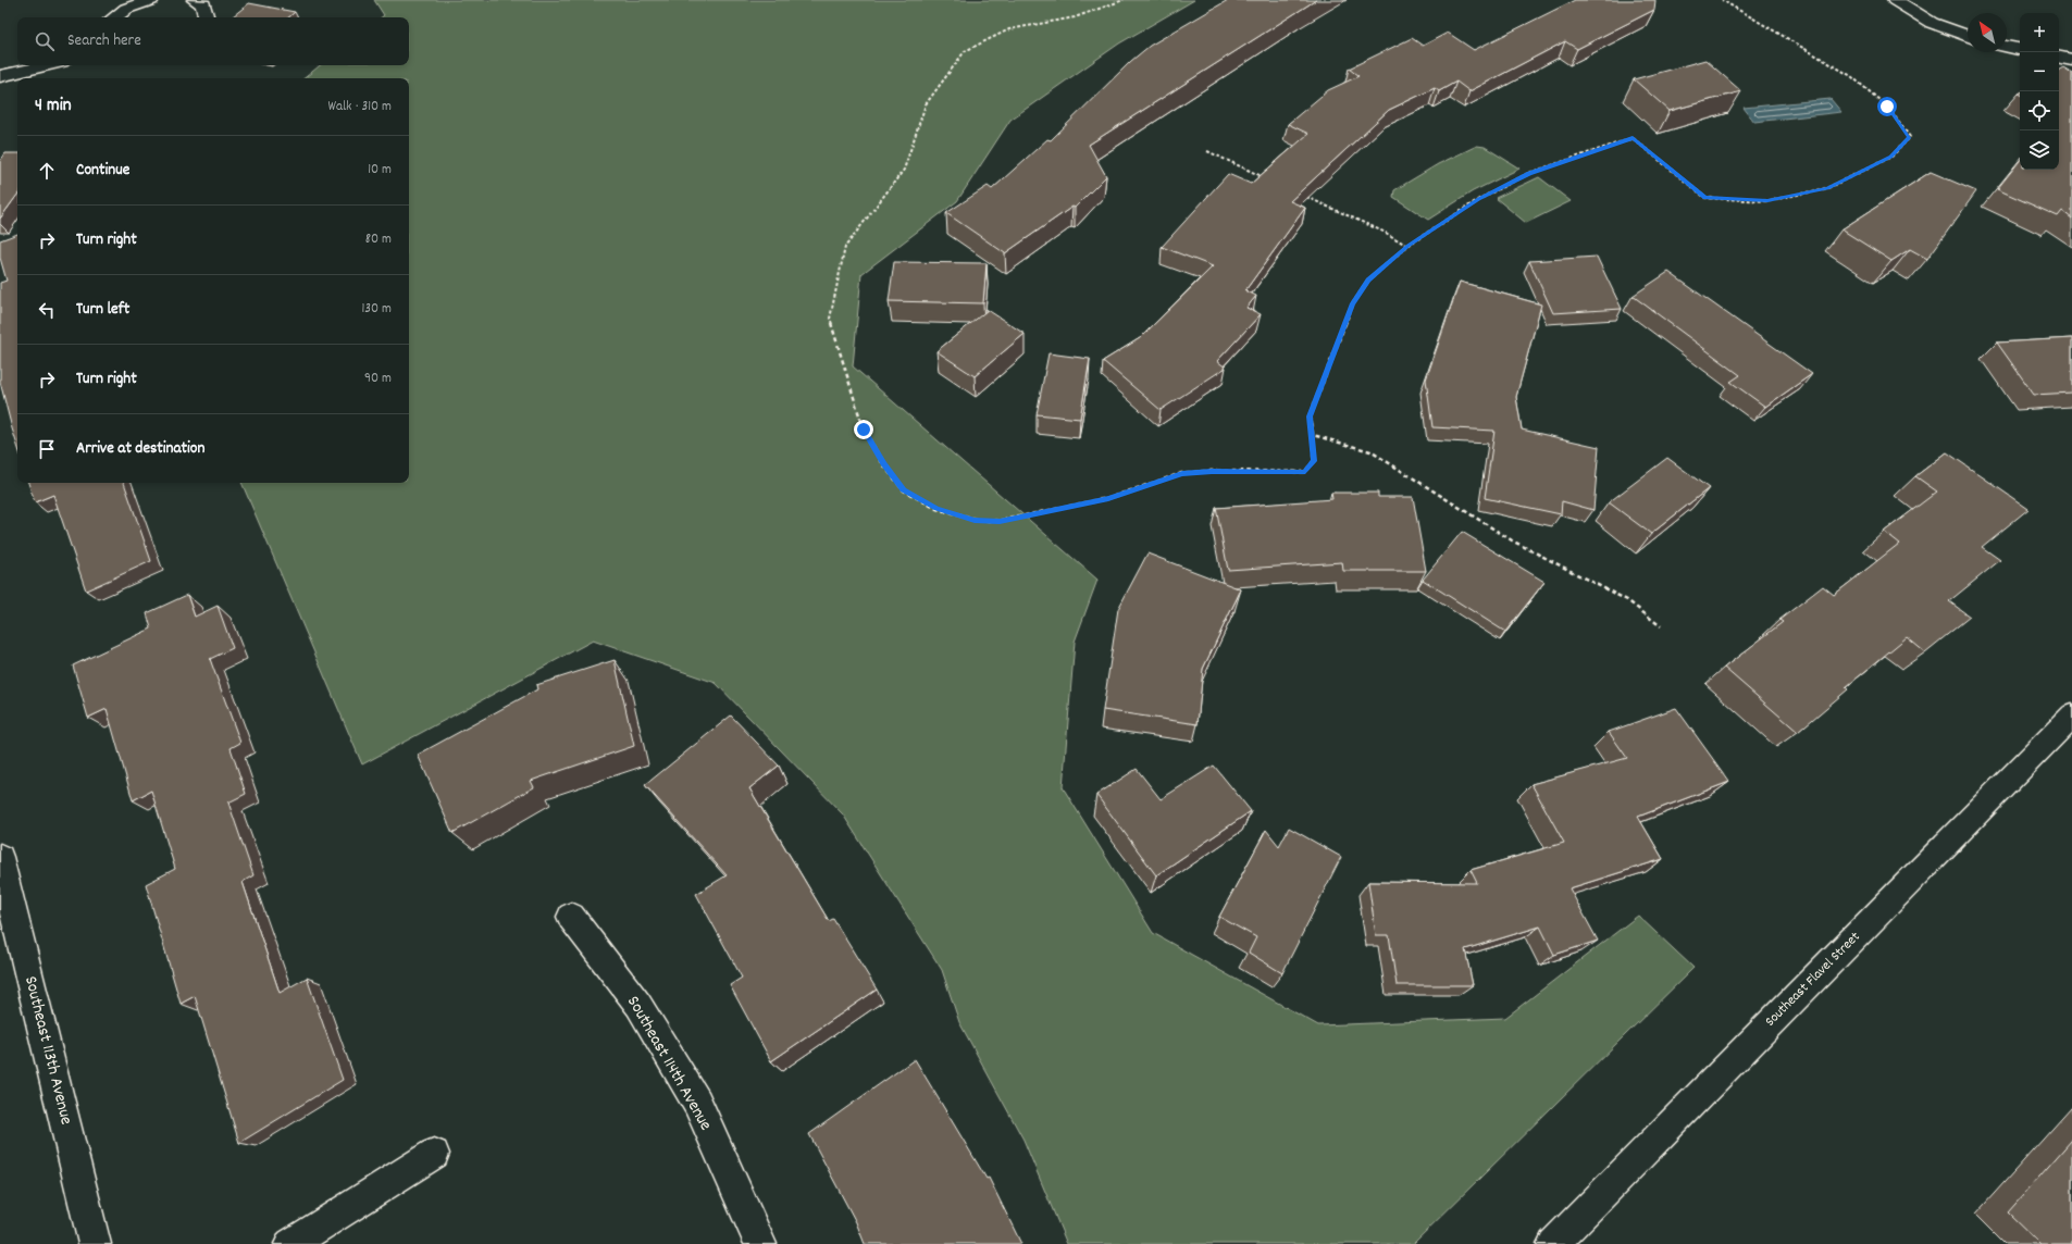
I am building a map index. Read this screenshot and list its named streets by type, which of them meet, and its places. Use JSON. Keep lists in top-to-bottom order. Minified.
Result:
{"streets":{"street":["Southeast Flavel Street","Southeast 113th Avenue","Southeast 114th Avenue"]},"north":"top left","page":{"map_buttons":["+","−"],"search":"Search here","heading":["4 min","Walk · 310 m"],"list":[["Continue","10 m"],["Turn right","80 m"],["Turn left","130 m"],["Turn right","90 m"],"Arrive at destination"]}}
